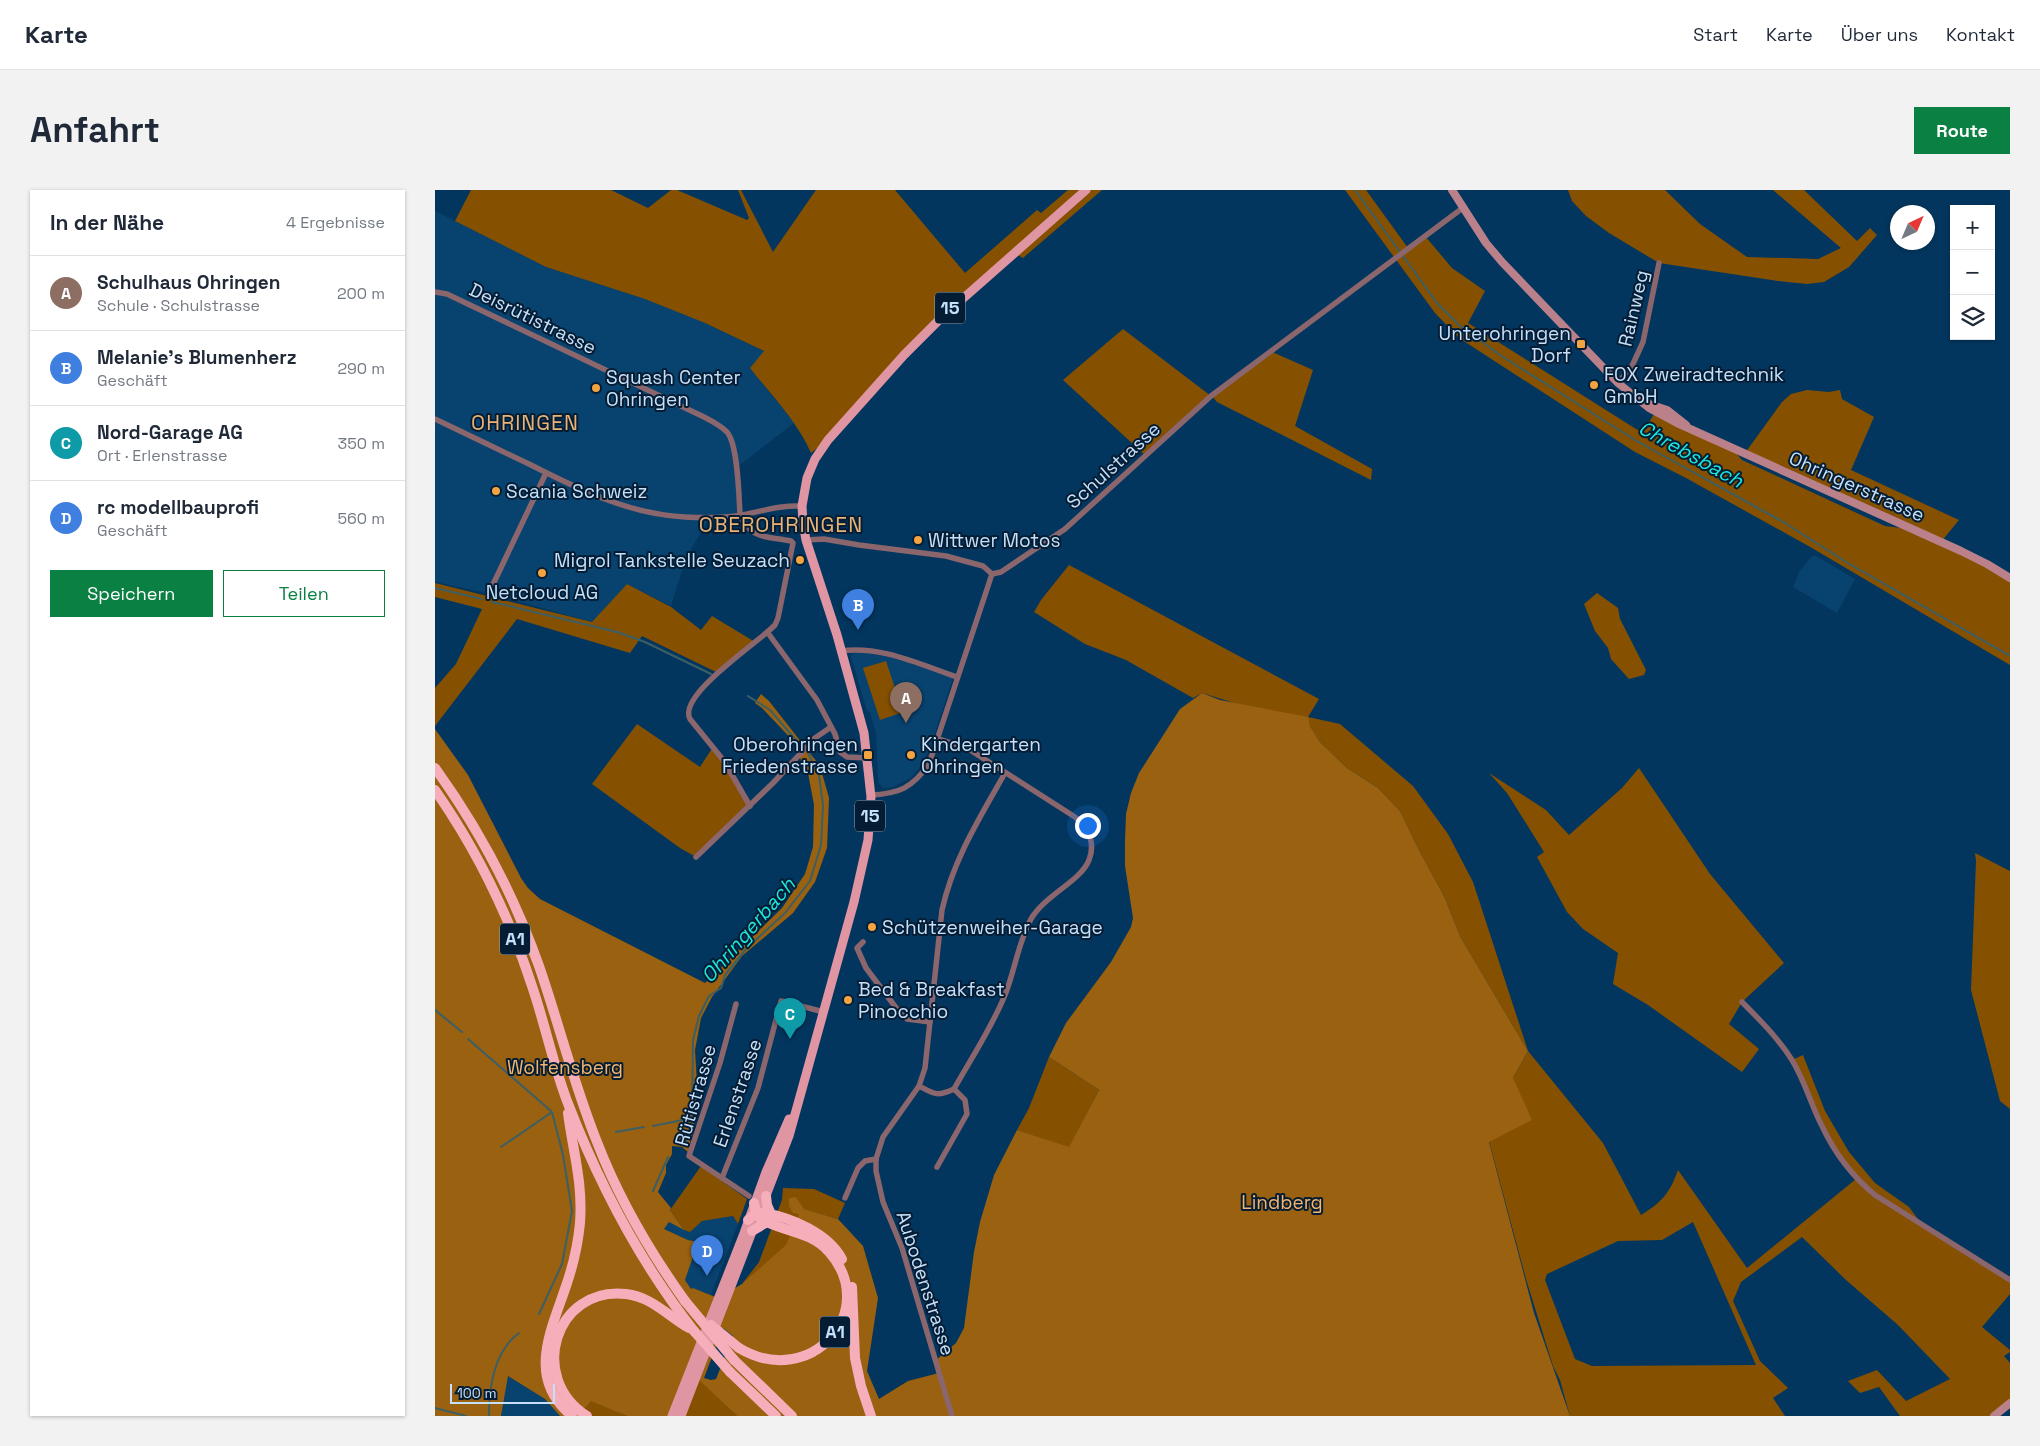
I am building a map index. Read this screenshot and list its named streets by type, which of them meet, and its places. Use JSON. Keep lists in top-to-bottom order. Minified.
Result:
{"streets":{"highway":["A1"],"main road":["15","Ohringerstrasse"],"street":["Rainweg","Deisrütistrasse","Schulstrasse","Erlenstrasse","Rütistrasse","Aubodenstrasse"]},"crossings":[["15","A1"],["15","Erlenstrasse"],["15","Rütistrasse"],["Rainweg","Ohringerstrasse"],["Schulstrasse","Ohringerstrasse"],["A1","Rütistrasse"],["Erlenstrasse","Rütistrasse"]],"districts":["OHRINGEN","OBEROHRINGEN"],"water":["Chrebsbach","Ohringerbach"],"parks":["Wolfensberg","Lindberg"],"places":{"transit":["Unterohringen Dorf","Oberohringen Friedenstrasse"],"other":["FOX Zweiradtechnik GmbH","Squash Center Ohringen","Scania Schweiz","Wittwer Motos","Migrol Tankstelle Seuzach","Netcloud AG","Kindergarten Ohringen","Schützenweiher-Garage","Bed & Breakfast Pinocchio"]},"scale_bar":"100 m","north":"top right","page":{"header":"Karte","nav":["Start","Karte","Über uns","Kontakt"],"buttons":["Route",["Speichern","Teilen"]],"title":"Anfahrt","heading":["In der Nähe","4 Ergebnisse"],"map_buttons":["+","−"],"list":[{"mark":"A","name":"Schulhaus Ohringen","note":"Schule · Schulstrasse","value":"200 m"},{"mark":"B","name":"Melanie’s Blumenherz","note":"Geschäft","value":"290 m"},{"mark":"C","name":"Nord-Garage AG","note":"Ort · Erlenstrasse","value":"350 m"},{"mark":"D","name":"rc modellbauprofi","note":"Geschäft","value":"560 m"}],"pins":["B","A","C","D"],"scale":"100 m"}}
